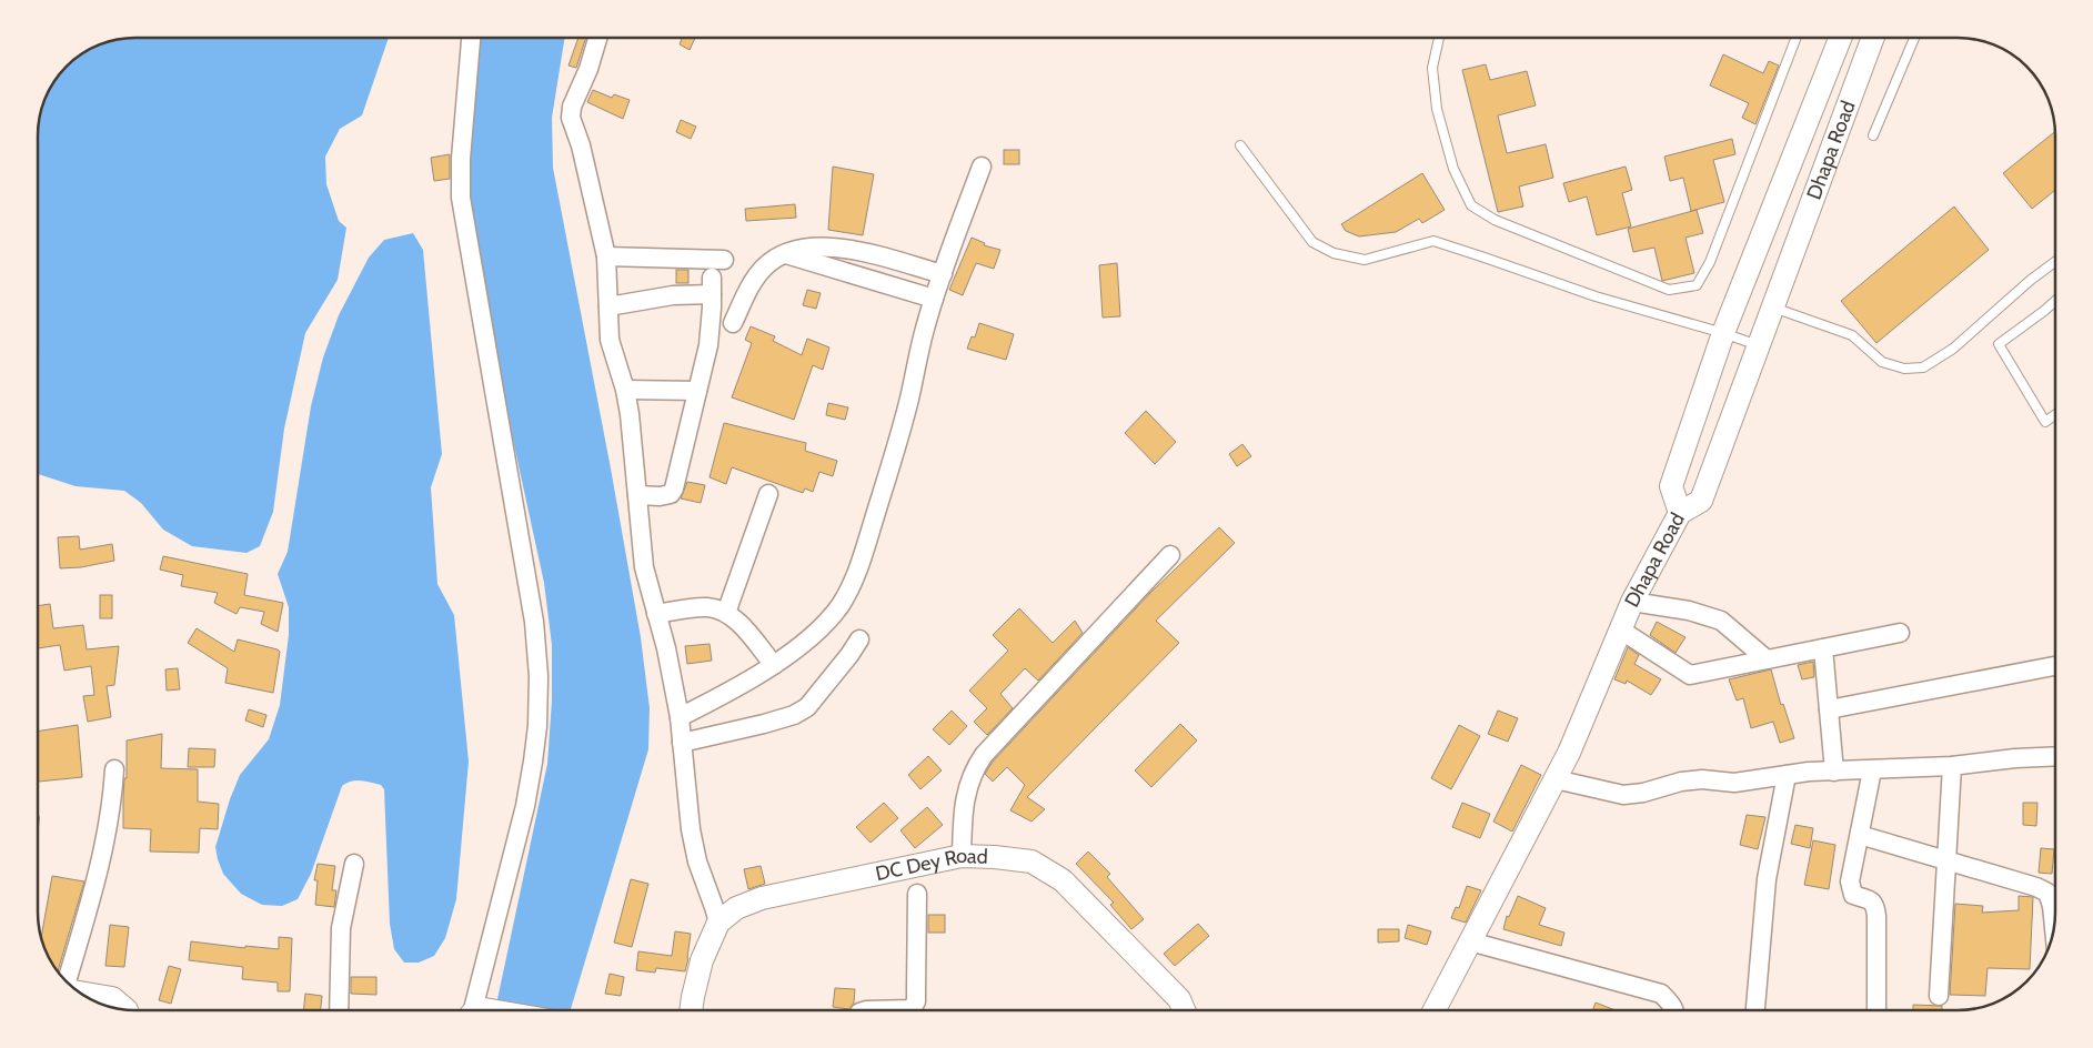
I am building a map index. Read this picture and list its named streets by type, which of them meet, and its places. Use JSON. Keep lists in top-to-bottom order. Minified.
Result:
{"streets":{"street":["Dhapa Road","DC Dey Road"]}}
